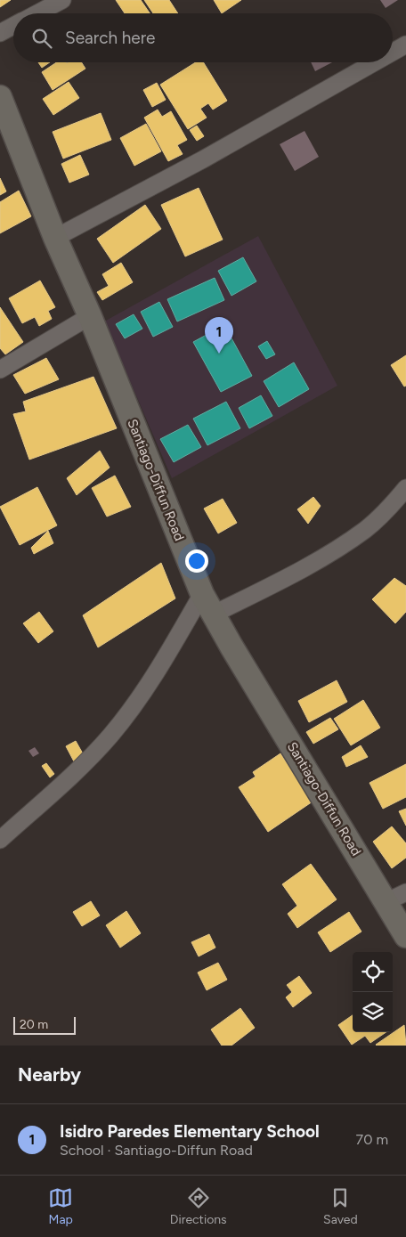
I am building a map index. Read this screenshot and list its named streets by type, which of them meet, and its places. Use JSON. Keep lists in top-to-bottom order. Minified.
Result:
{"streets":{"main road":["Santiago-Diffun Road"]},"scale_bar":"20 m","page":{"search":"Search here","pins":"1","scale":"20 m","heading":"Nearby","list":[{"mark":"1","name":"Isidro Paredes Elementary School","note":"School · Santiago-Diffun Road","value":"70 m"}],"nav":["Map","Directions","Saved"]}}
